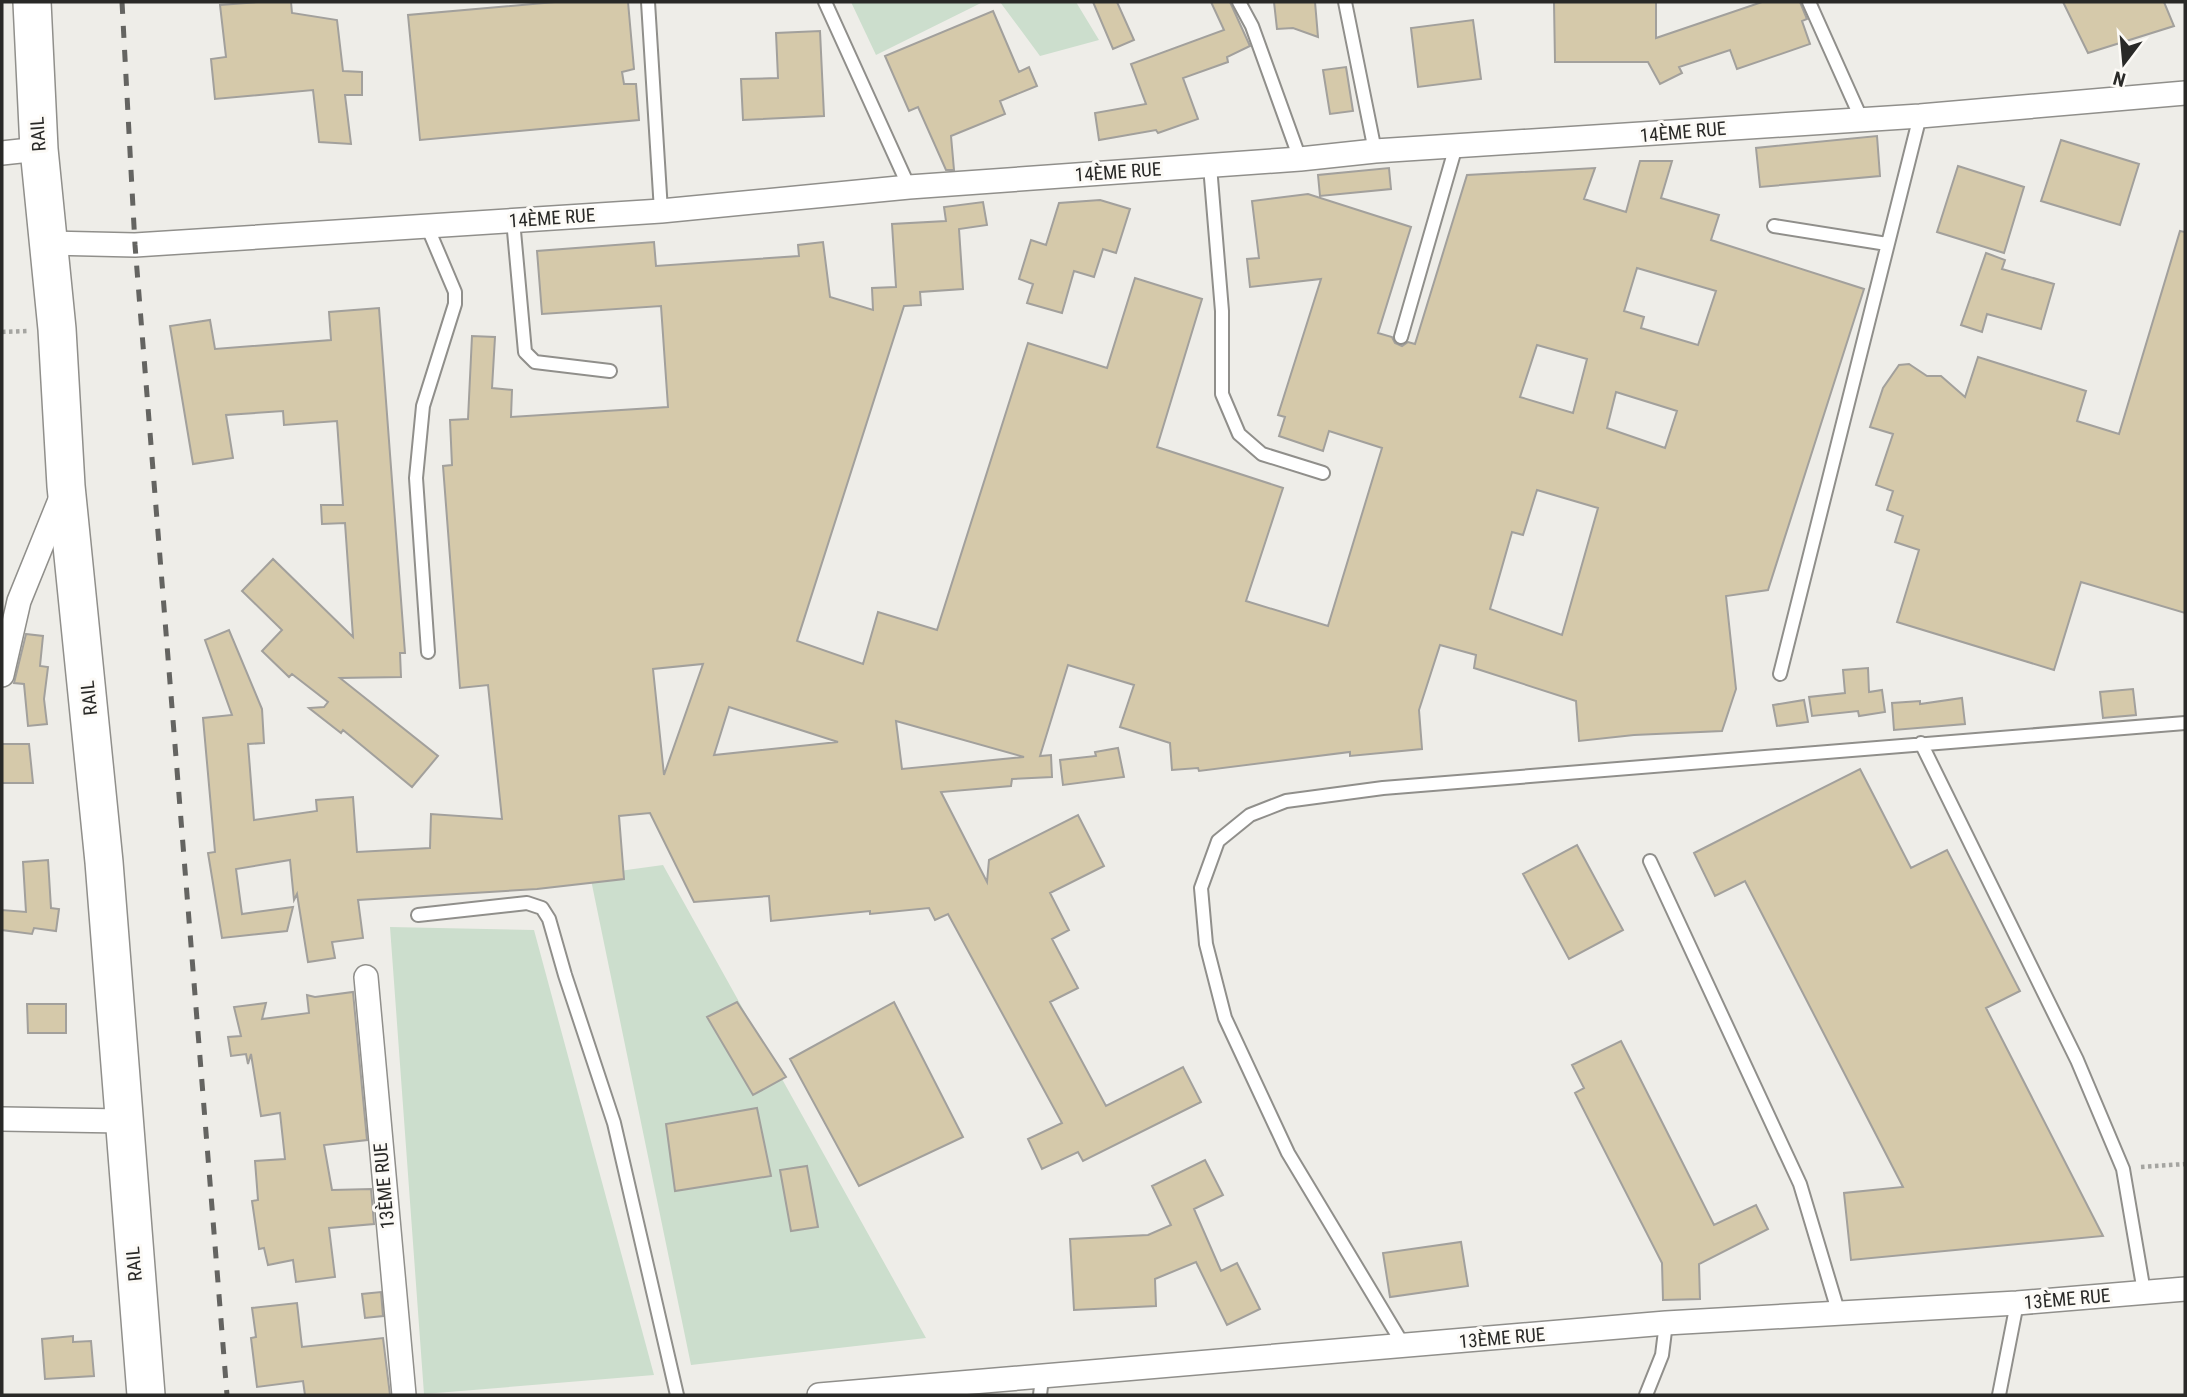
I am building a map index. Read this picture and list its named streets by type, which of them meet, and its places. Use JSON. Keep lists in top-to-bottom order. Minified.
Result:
{"streets":{"main road":["RAIL"],"street":["14ÈME RUE","13ÈME RUE"]},"crossings":[["14ÈME RUE","RAIL"]],"north":"bottom"}
